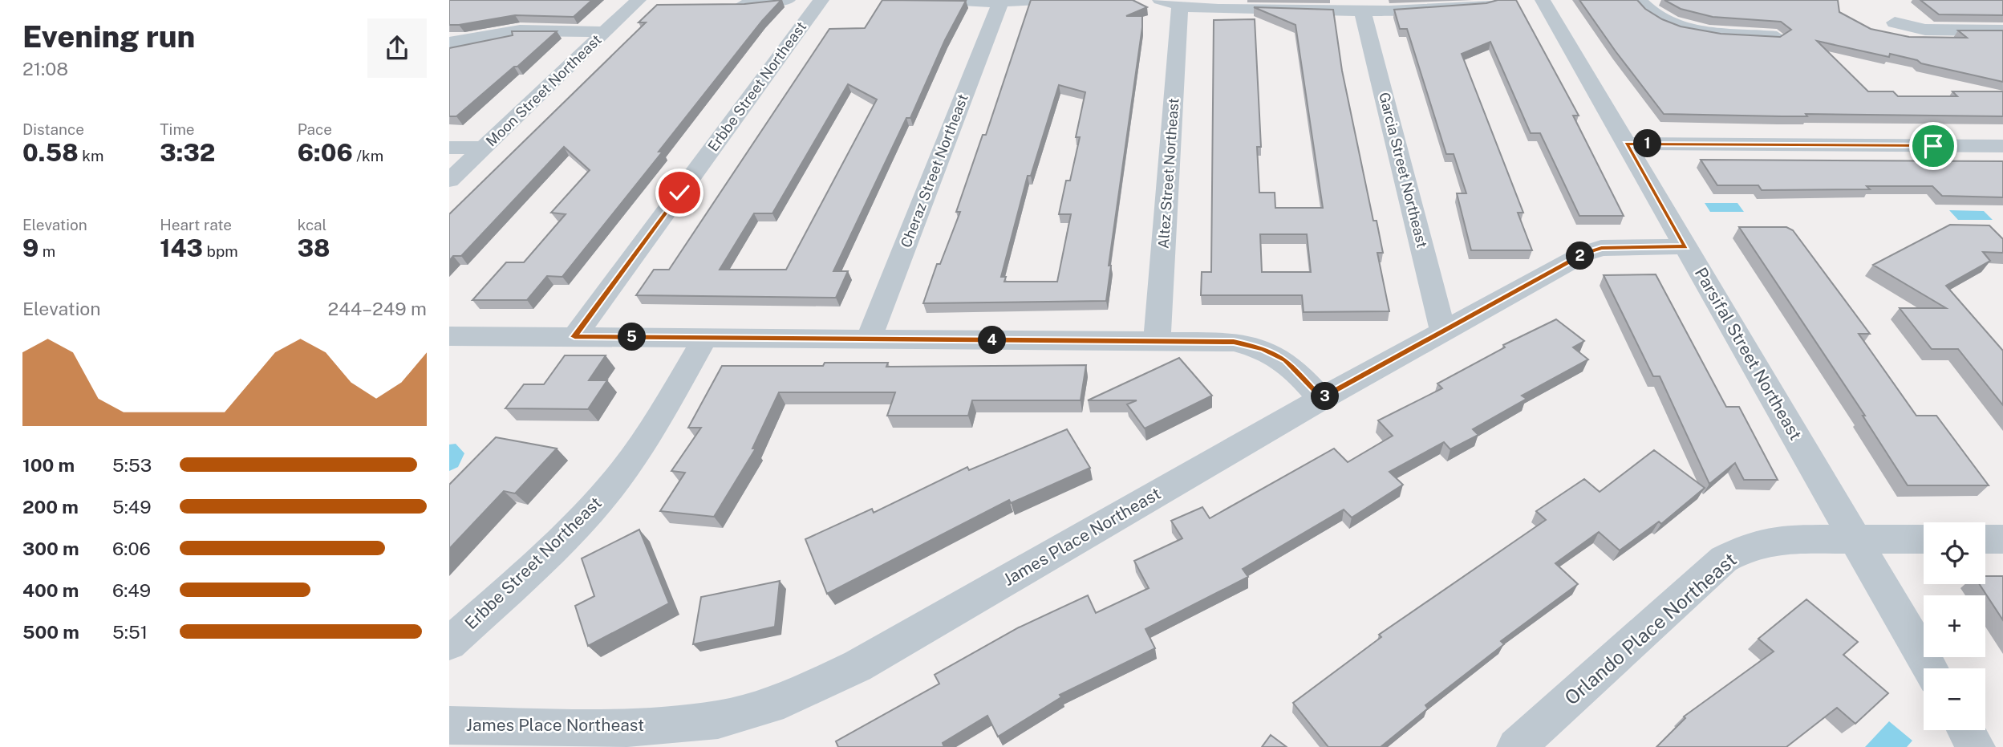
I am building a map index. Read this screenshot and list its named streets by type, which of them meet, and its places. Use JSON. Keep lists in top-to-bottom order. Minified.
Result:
{"streets":{"street":["Erbbe Street Northeast","Moon Street Northeast","Garcia Street Northeast","Cheraz Street Northeast","Altez Street Northeast","Parsifal Street Northeast","James Place Northeast","Orlando Place Northeast"]},"crossings":[["Garcia Street Northeast","James Place Northeast"],["Parsifal Street Northeast","James Place Northeast"],["Parsifal Street Northeast","Orlando Place Northeast"]],"page":{"heading":["Evening run","21:08"],"stats":[["Distance","0.58 km"],["Time","3:32"],["Pace","6:06 /km"],["Elevation","9 m"],["Heart rate","143 bpm"],["kcal","38"]],"pins":["1","2","5","4","3"],"chart":["Elevation","244–249 m"],"list":[{"name":"100 m","note":"5:53"},{"name":"200 m","note":"5:49"},{"name":"300 m","note":"6:06"},{"name":"400 m","note":"6:49"},{"name":"500 m","note":"5:51"}],"map_buttons":["+","−"]}}
